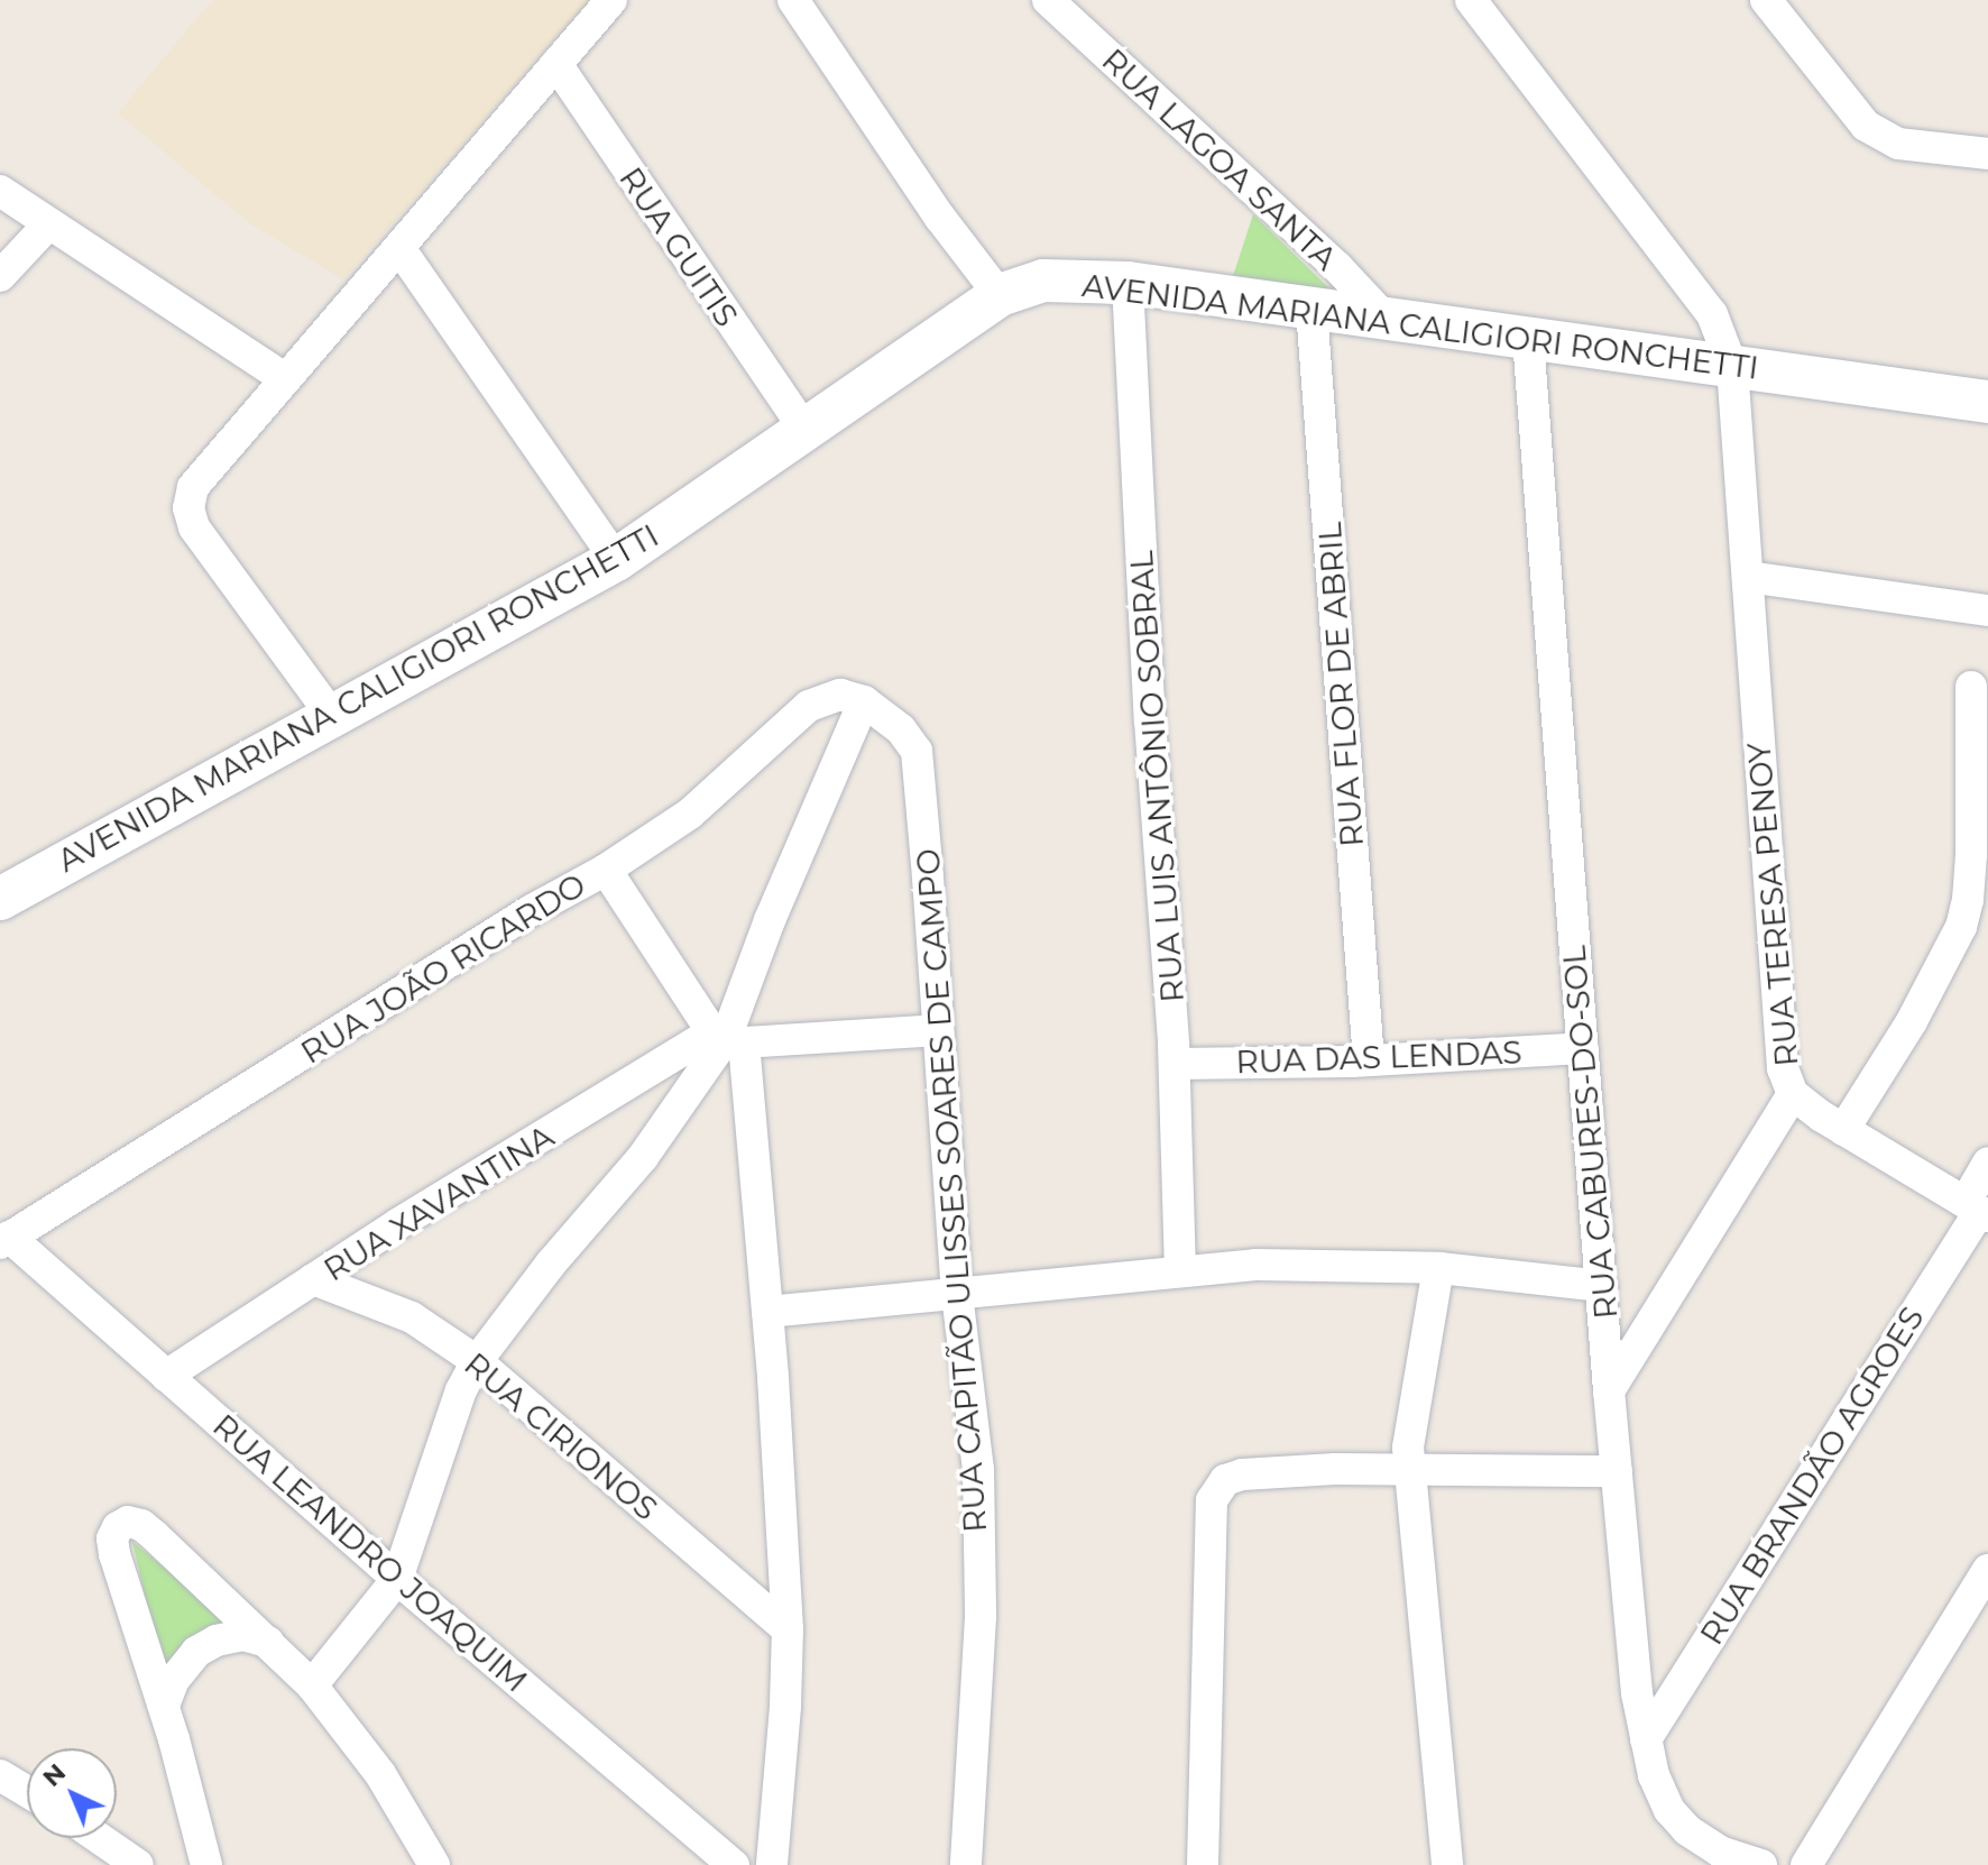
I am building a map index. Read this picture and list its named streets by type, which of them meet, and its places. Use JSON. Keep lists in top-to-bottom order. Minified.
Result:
{"streets":{"street":["RUA LAGOA SANTA","RUA GUITIS","AVENIDA MARIANA CALIGIORI RONCHETTI","RUA FLOR DE ABRIL","RUA LUIS ANTÔNIO SOBRAL","RUA TERESA PENOY","RUA JOÃO RICARDO","RUA DAS LENDAS","RUA CABURES-DO-SOL","RUA CAPITÃO ULISSES SOARES DE CAMPO","RUA XAVANTINA","RUA CIRIONOS","RUA BRANDÃO AGROES","RUA LEANDRO JOAQUIM"]},"crossings":[["RUA LAGOA SANTA","AVENIDA MARIANA CALIGIORI RONCHETTI"],["RUA GUITIS","AVENIDA MARIANA CALIGIORI RONCHETTI"],["AVENIDA MARIANA CALIGIORI RONCHETTI","RUA FLOR DE ABRIL"],["AVENIDA MARIANA CALIGIORI RONCHETTI","RUA LUIS ANTÔNIO SOBRAL"],["AVENIDA MARIANA CALIGIORI RONCHETTI","RUA TERESA PENOY"],["AVENIDA MARIANA CALIGIORI RONCHETTI","RUA CABURES-DO-SOL"],["RUA FLOR DE ABRIL","RUA DAS LENDAS"],["RUA LUIS ANTÔNIO SOBRAL","RUA DAS LENDAS"],["RUA TERESA PENOY","RUA CABURES-DO-SOL"],["RUA JOÃO RICARDO","RUA CAPITÃO ULISSES SOARES DE CAMPO"],["RUA JOÃO RICARDO","RUA LEANDRO JOAQUIM"],["RUA DAS LENDAS","RUA CABURES-DO-SOL"],["RUA CABURES-DO-SOL","RUA BRANDÃO AGROES"],["RUA CAPITÃO ULISSES SOARES DE CAMPO","RUA XAVANTINA"],["RUA XAVANTINA","RUA CIRIONOS"],["RUA XAVANTINA","RUA LEANDRO JOAQUIM"]],"north":"top left"}
